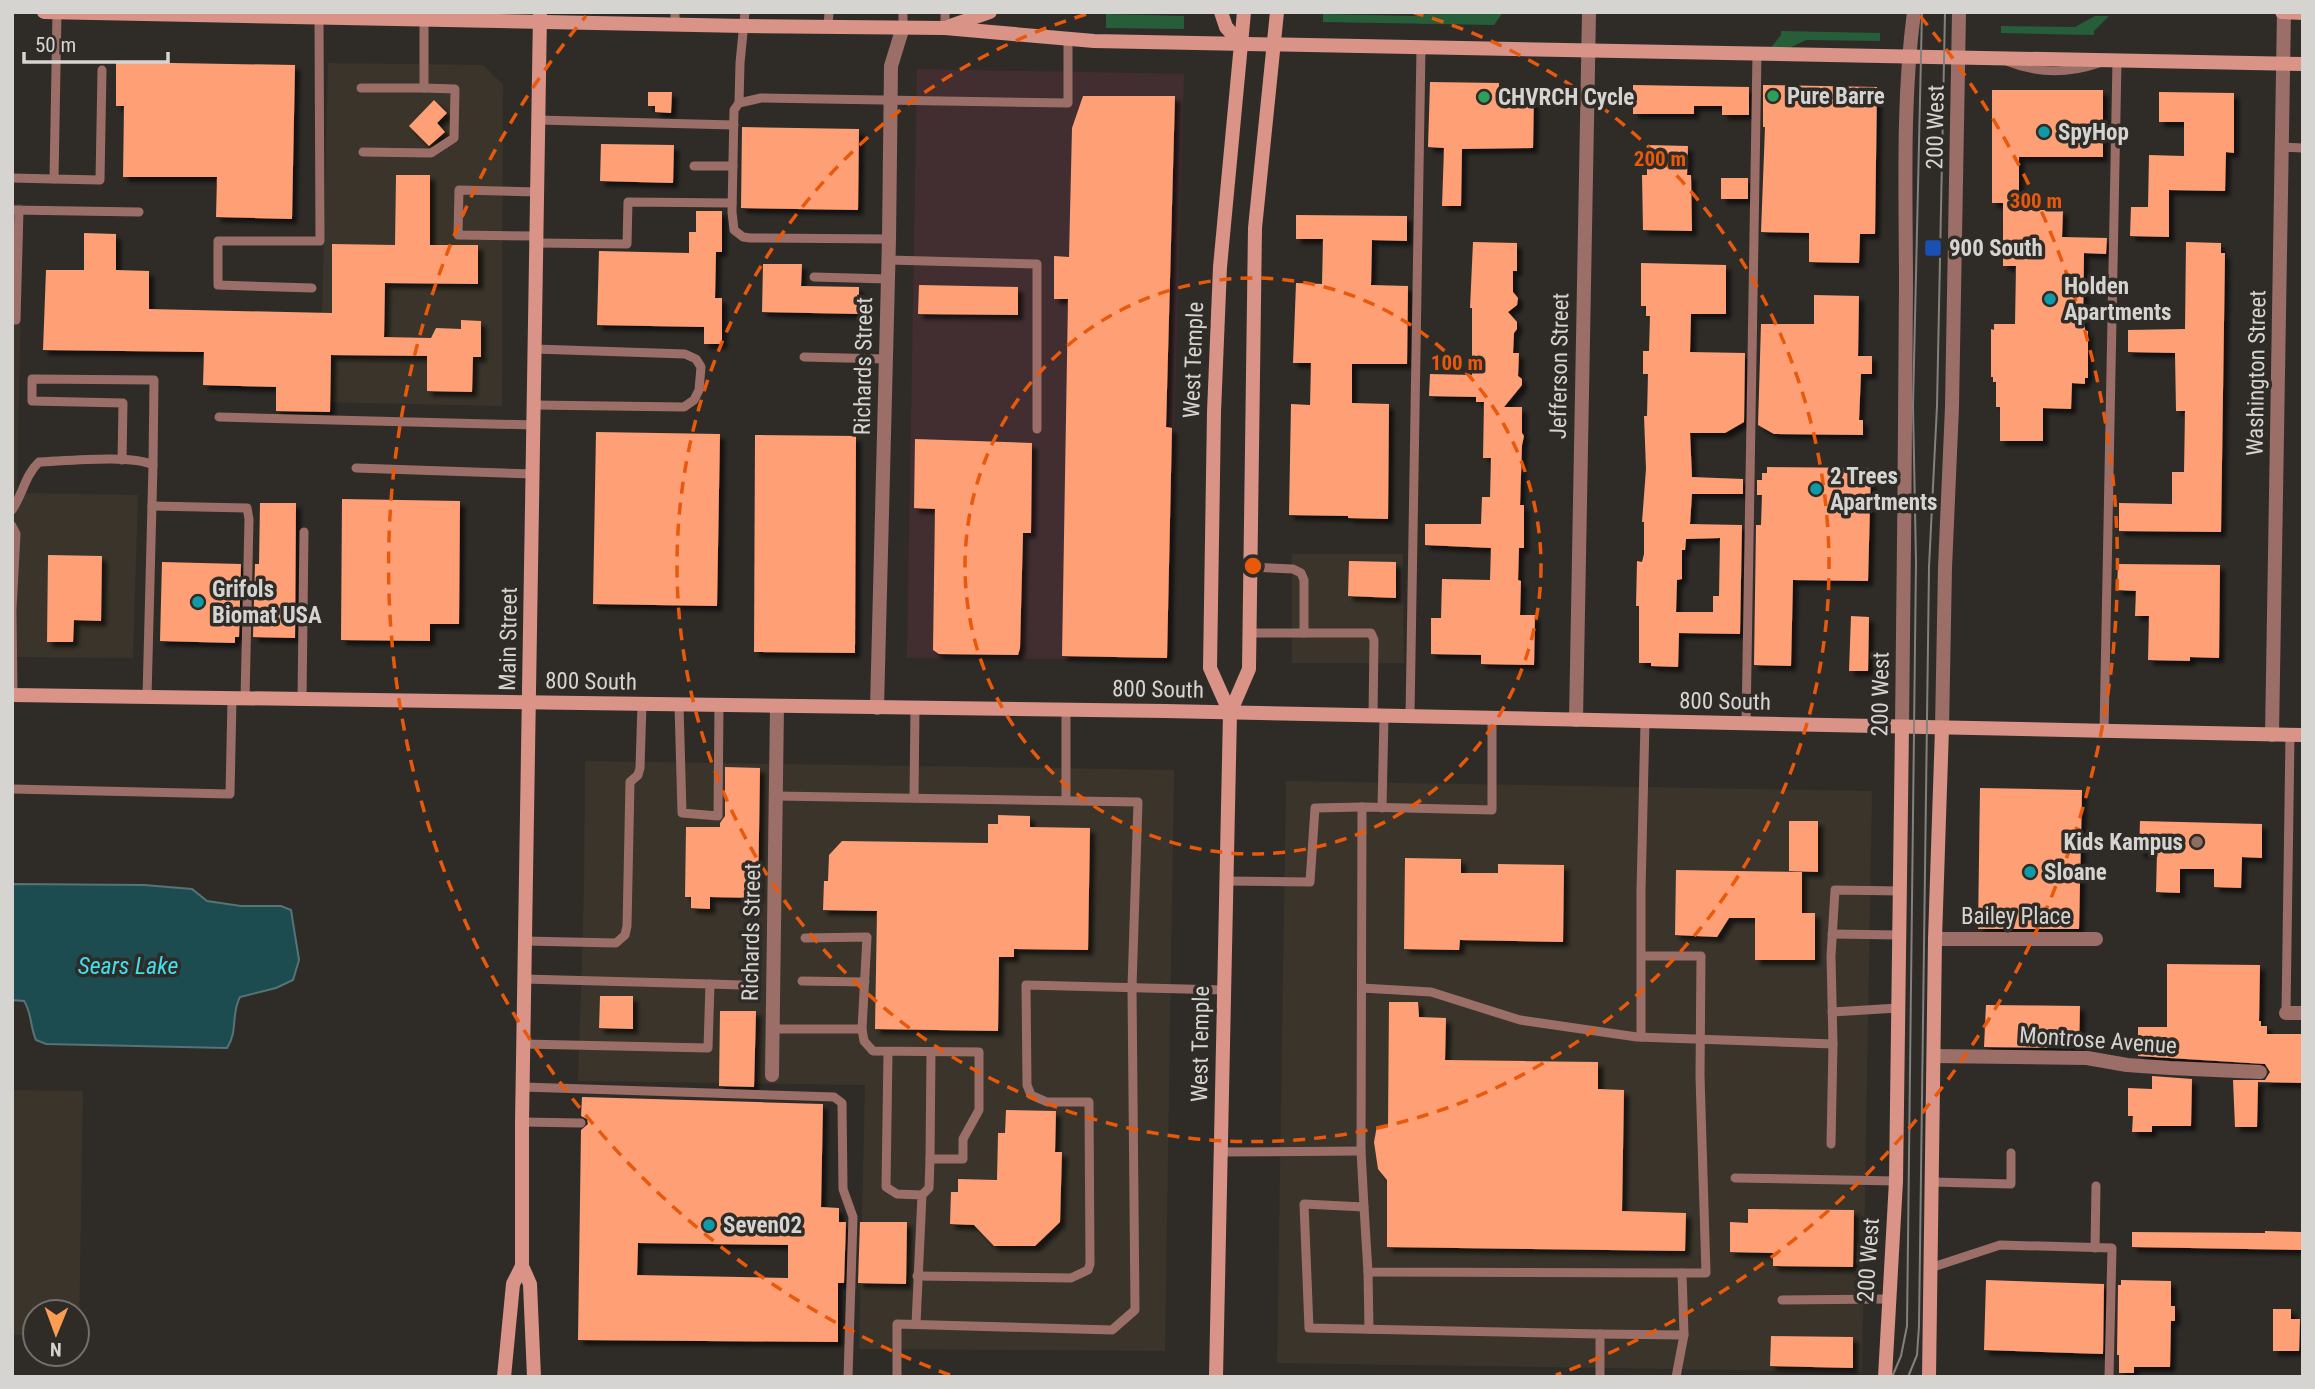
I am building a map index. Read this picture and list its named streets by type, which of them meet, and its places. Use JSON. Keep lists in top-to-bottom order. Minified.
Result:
{"streets":{"street":["200 West","West Temple","Richards Street","Jefferson Street","Washington Street","Main Street","800 South","Bailey Place","Montrose Avenue"]},"crossings":[["200 West","800 South"],["200 West","Bailey Place"],["200 West","Montrose Avenue"],["West Temple","800 South"],["Richards Street","800 South"],["Jefferson Street","800 South"],["Washington Street","800 South"],["Main Street","800 South"]],"water":["Sears Lake"],"places":{"other":["Pure Barre","CHVRCH Cycle","SpyHop","Holden Apartments","2 Trees Apartments","Grifols Biomat USA","Kids Kampus","Sloane","Seven02"],"transit":["900 South"]},"scale_bar":"50 m","north":"bottom","rings":["200 m","300 m","100 m"]}
